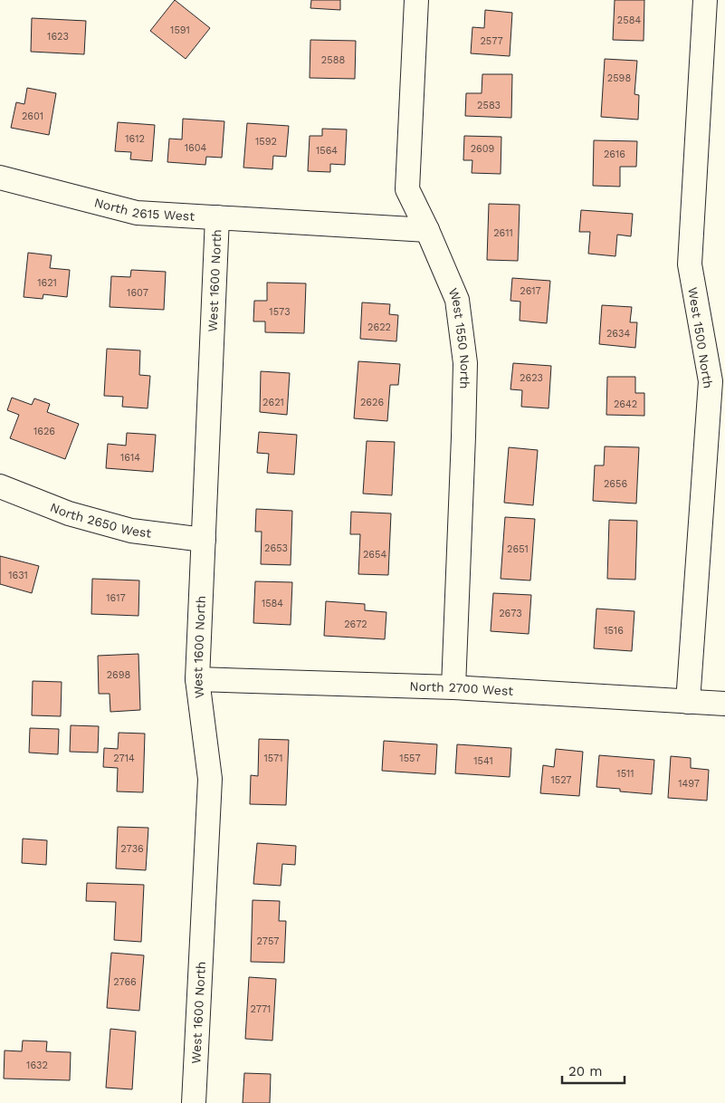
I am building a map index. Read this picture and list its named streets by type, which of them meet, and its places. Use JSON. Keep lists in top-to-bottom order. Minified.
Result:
{"streets":{"street":["North 2615 West","West 1600 North","West 1500 North","West 1550 North","North 2650 West","North 2700 West"]},"crossings":[["North 2615 West","West 1600 North"],["North 2615 West","West 1550 North"],["West 1600 North","North 2650 West"],["West 1600 North","North 2700 West"],["West 1500 North","North 2700 West"],["West 1550 North","North 2700 West"]],"house_numbers":["2584","1591","1623","2577","2588","2598","2583","2601","1612","1592","1604","2609","1564","2616","2611","1621","2617","1607","1573","2622","2634","2623","2621","2626","2642","1626","1614","2656","2653","2651","2654","1631","1617","1584","2673","2672","1516","2698","2714","1571","1557","1541","1511","1527","1497","2736","2757","2766","2771","1632"],"scale_bar":"20 m"}
